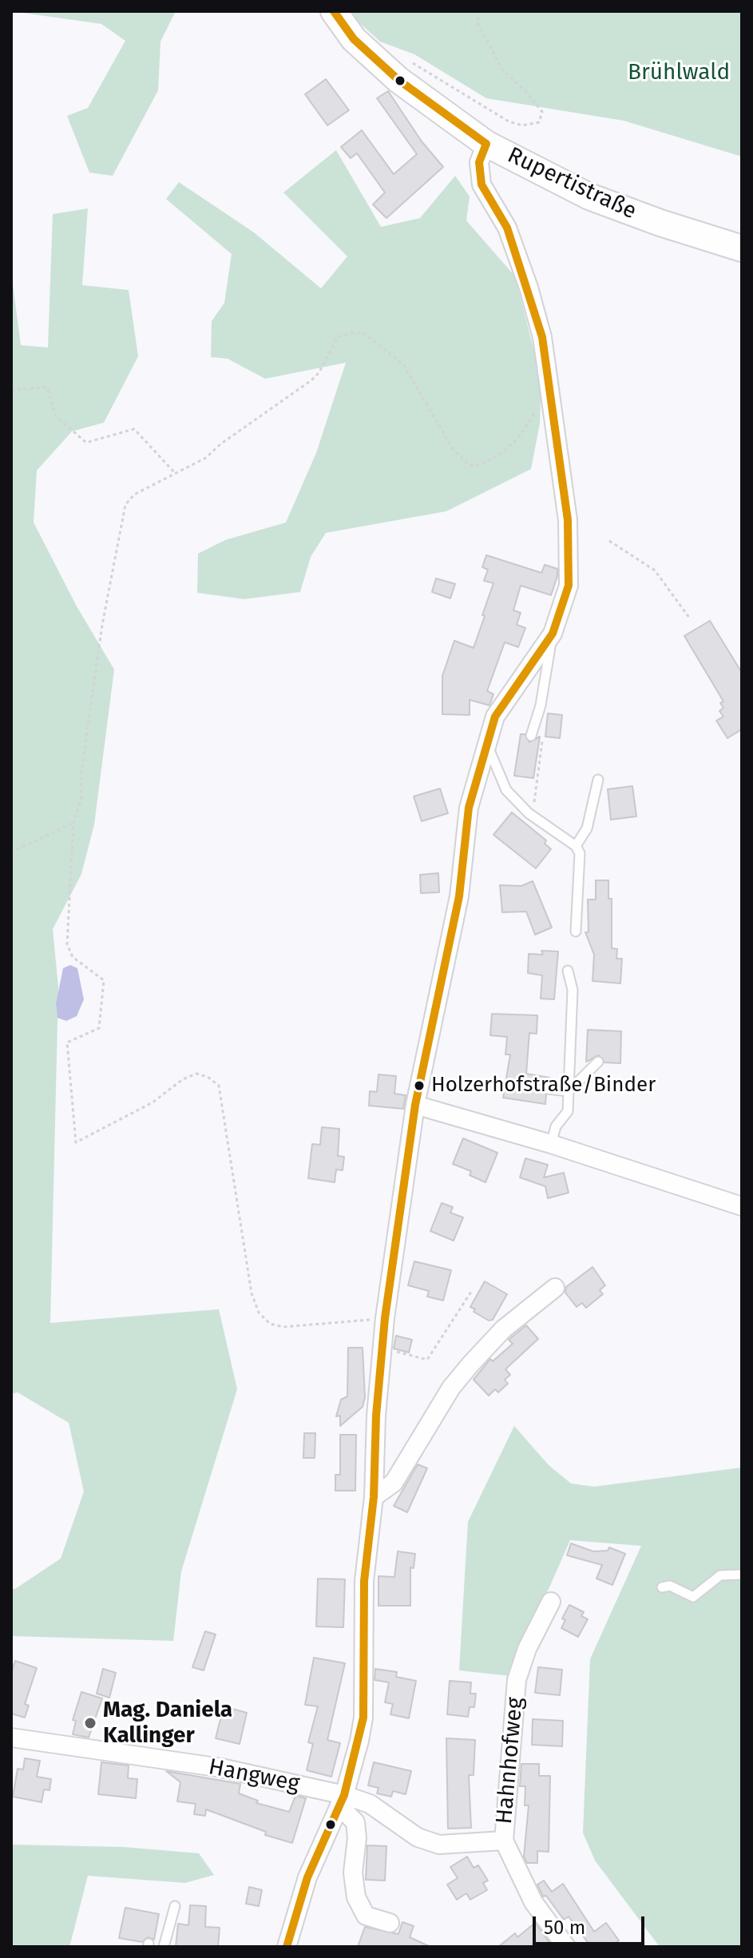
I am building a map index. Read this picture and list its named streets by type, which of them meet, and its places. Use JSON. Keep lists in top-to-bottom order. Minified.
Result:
{"streets":{"main road":["Rupertistraße"],"street":["Hahnhofweg","Hangweg"]},"crossings":[["Hahnhofweg","Hangweg"]],"parks":["Brühlwald"],"places":["Holzerhofstraße/Binder","Mag. Daniela Kallinger"],"scale_bar":"50 m"}
